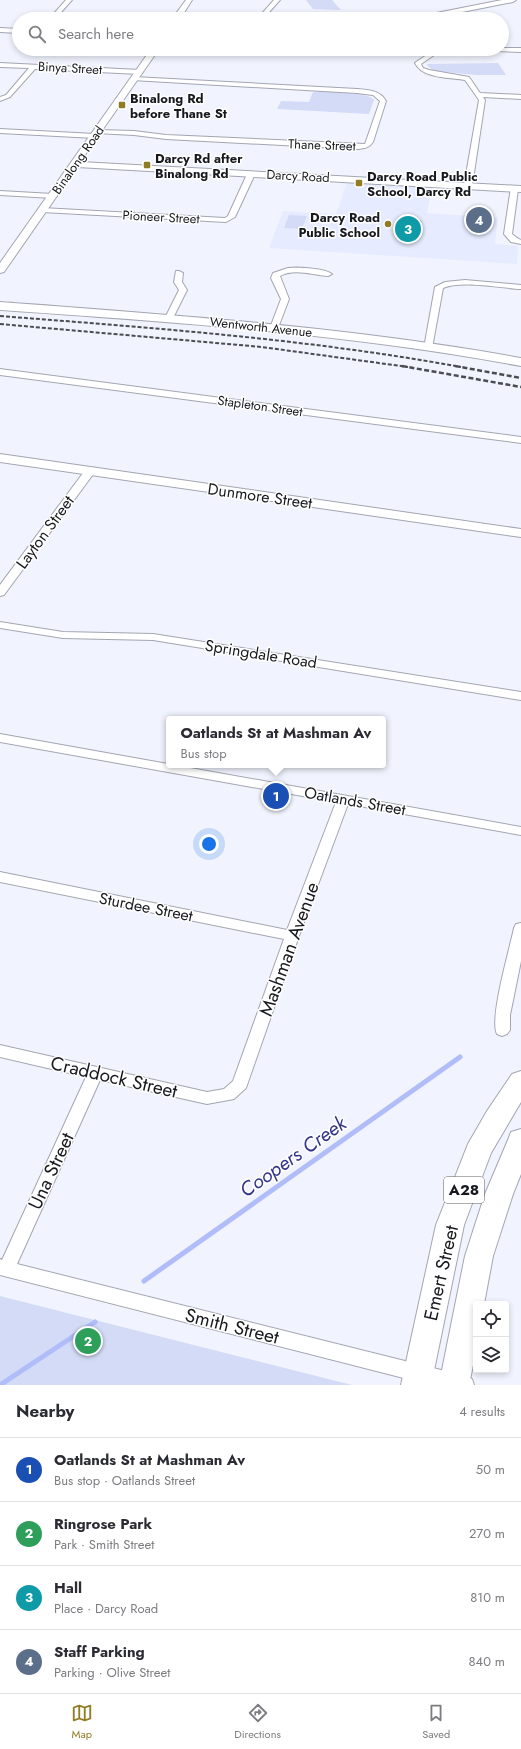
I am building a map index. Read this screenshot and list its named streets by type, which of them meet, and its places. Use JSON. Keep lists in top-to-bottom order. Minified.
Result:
{"streets":{"highway":["A28","Emert Street"],"main road":["Wentworth Avenue","Dunmore Street"],"street":["Binya Street","Thane Street","Binalong Road","Darcy Road","Pioneer Street","Stapleton Street","Layton Street","Springdale Road","Oatlands Street","Sturdee Street","Mashman Avenue","Craddock Street","Una Street","Smith Street"]},"crossings":[["Binya Street","Binalong Road"],["Thane Street","Binalong Road"],["Binalong Road","Darcy Road"],["Binalong Road","Pioneer Street"],["Darcy Road","Pioneer Street"],["Dunmore Street","Layton Street"],["Oatlands Street","Mashman Avenue"],["Sturdee Street","Mashman Avenue"],["Mashman Avenue","Craddock Street"],["Craddock Street","Una Street"],["Una Street","Smith Street"],["Emert Street","Smith Street"]],"water":["Coopers Creek"],"places":{"transit":["Binalong Rd before Thane St","Darcy Rd after Binalong Rd","Darcy Road Public School, Darcy Rd"],"other":["Darcy Road Public School"]},"page":{"search":"Search here","pins":["4","3","1","2"],"popup":["Oatlands St at Mashman Av","Bus stop"],"heading":["Nearby","4 results"],"list":[{"mark":"1","name":"Oatlands St at Mashman Av","note":"Bus stop · Oatlands Street","value":"50 m"},{"mark":"2","name":"Ringrose Park","note":"Park · Smith Street","value":"270 m"},{"mark":"3","name":"Hall","note":"Place · Darcy Road","value":"810 m"},{"mark":"4","name":"Staff Parking","note":"Parking · Olive Street","value":"840 m"}],"nav":["Map","Directions","Saved"]}}
